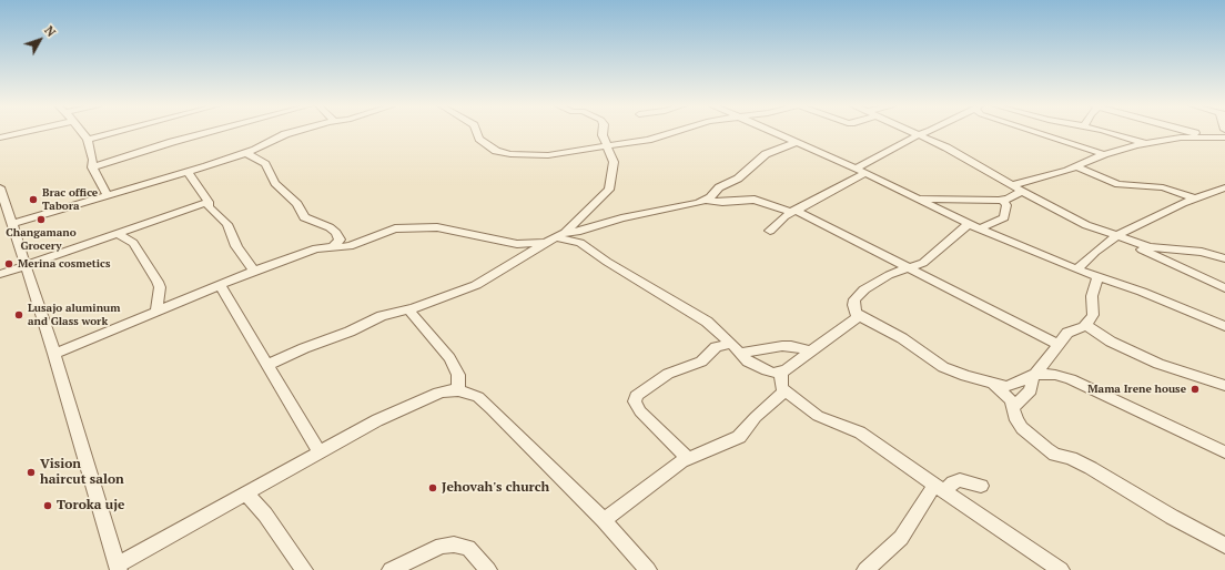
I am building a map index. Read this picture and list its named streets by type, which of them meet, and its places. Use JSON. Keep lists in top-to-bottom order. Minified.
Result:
{"places":["Brac office Tabora","Changamano Grocery","Merina cosmetics","Lusajo aluminum and Glass work","Mama Irene house","Vision haircut salon","Jehovah's church","Toroka uje"],"north":"top right"}
